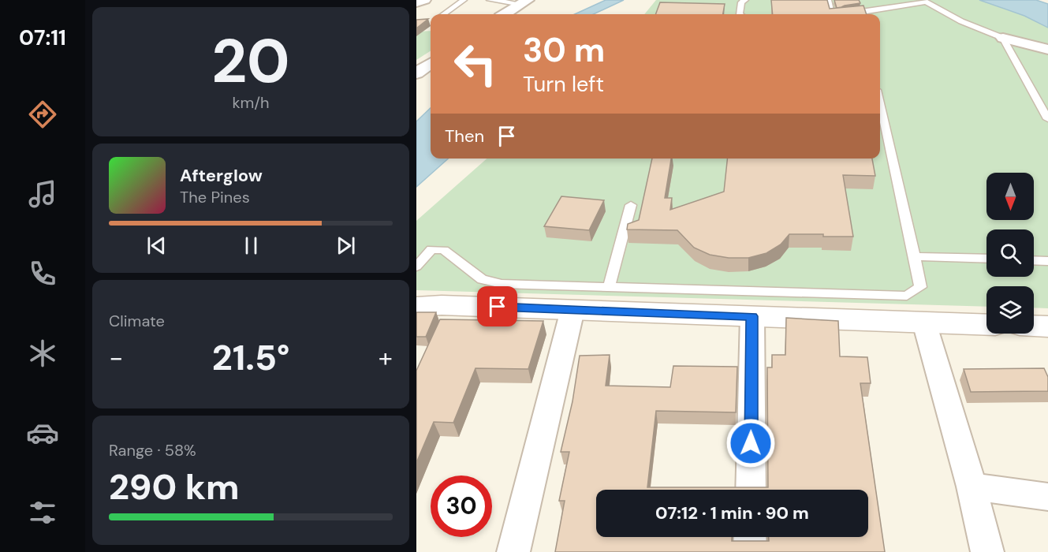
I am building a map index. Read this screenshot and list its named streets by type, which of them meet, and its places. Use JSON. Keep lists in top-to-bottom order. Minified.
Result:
{"north":"bottom","page":{"tabs":"07:11","tile":[["20","km/h"],"Climate",["Range · 58%","290 km"]],"turn":["30 m","Turn left"],"then":"Then","song":["Afterglow","The Pines"],"heat":["−","21.5°","+"],"limit":"30","trip":"07:12 · 1 min · 90 m"}}
